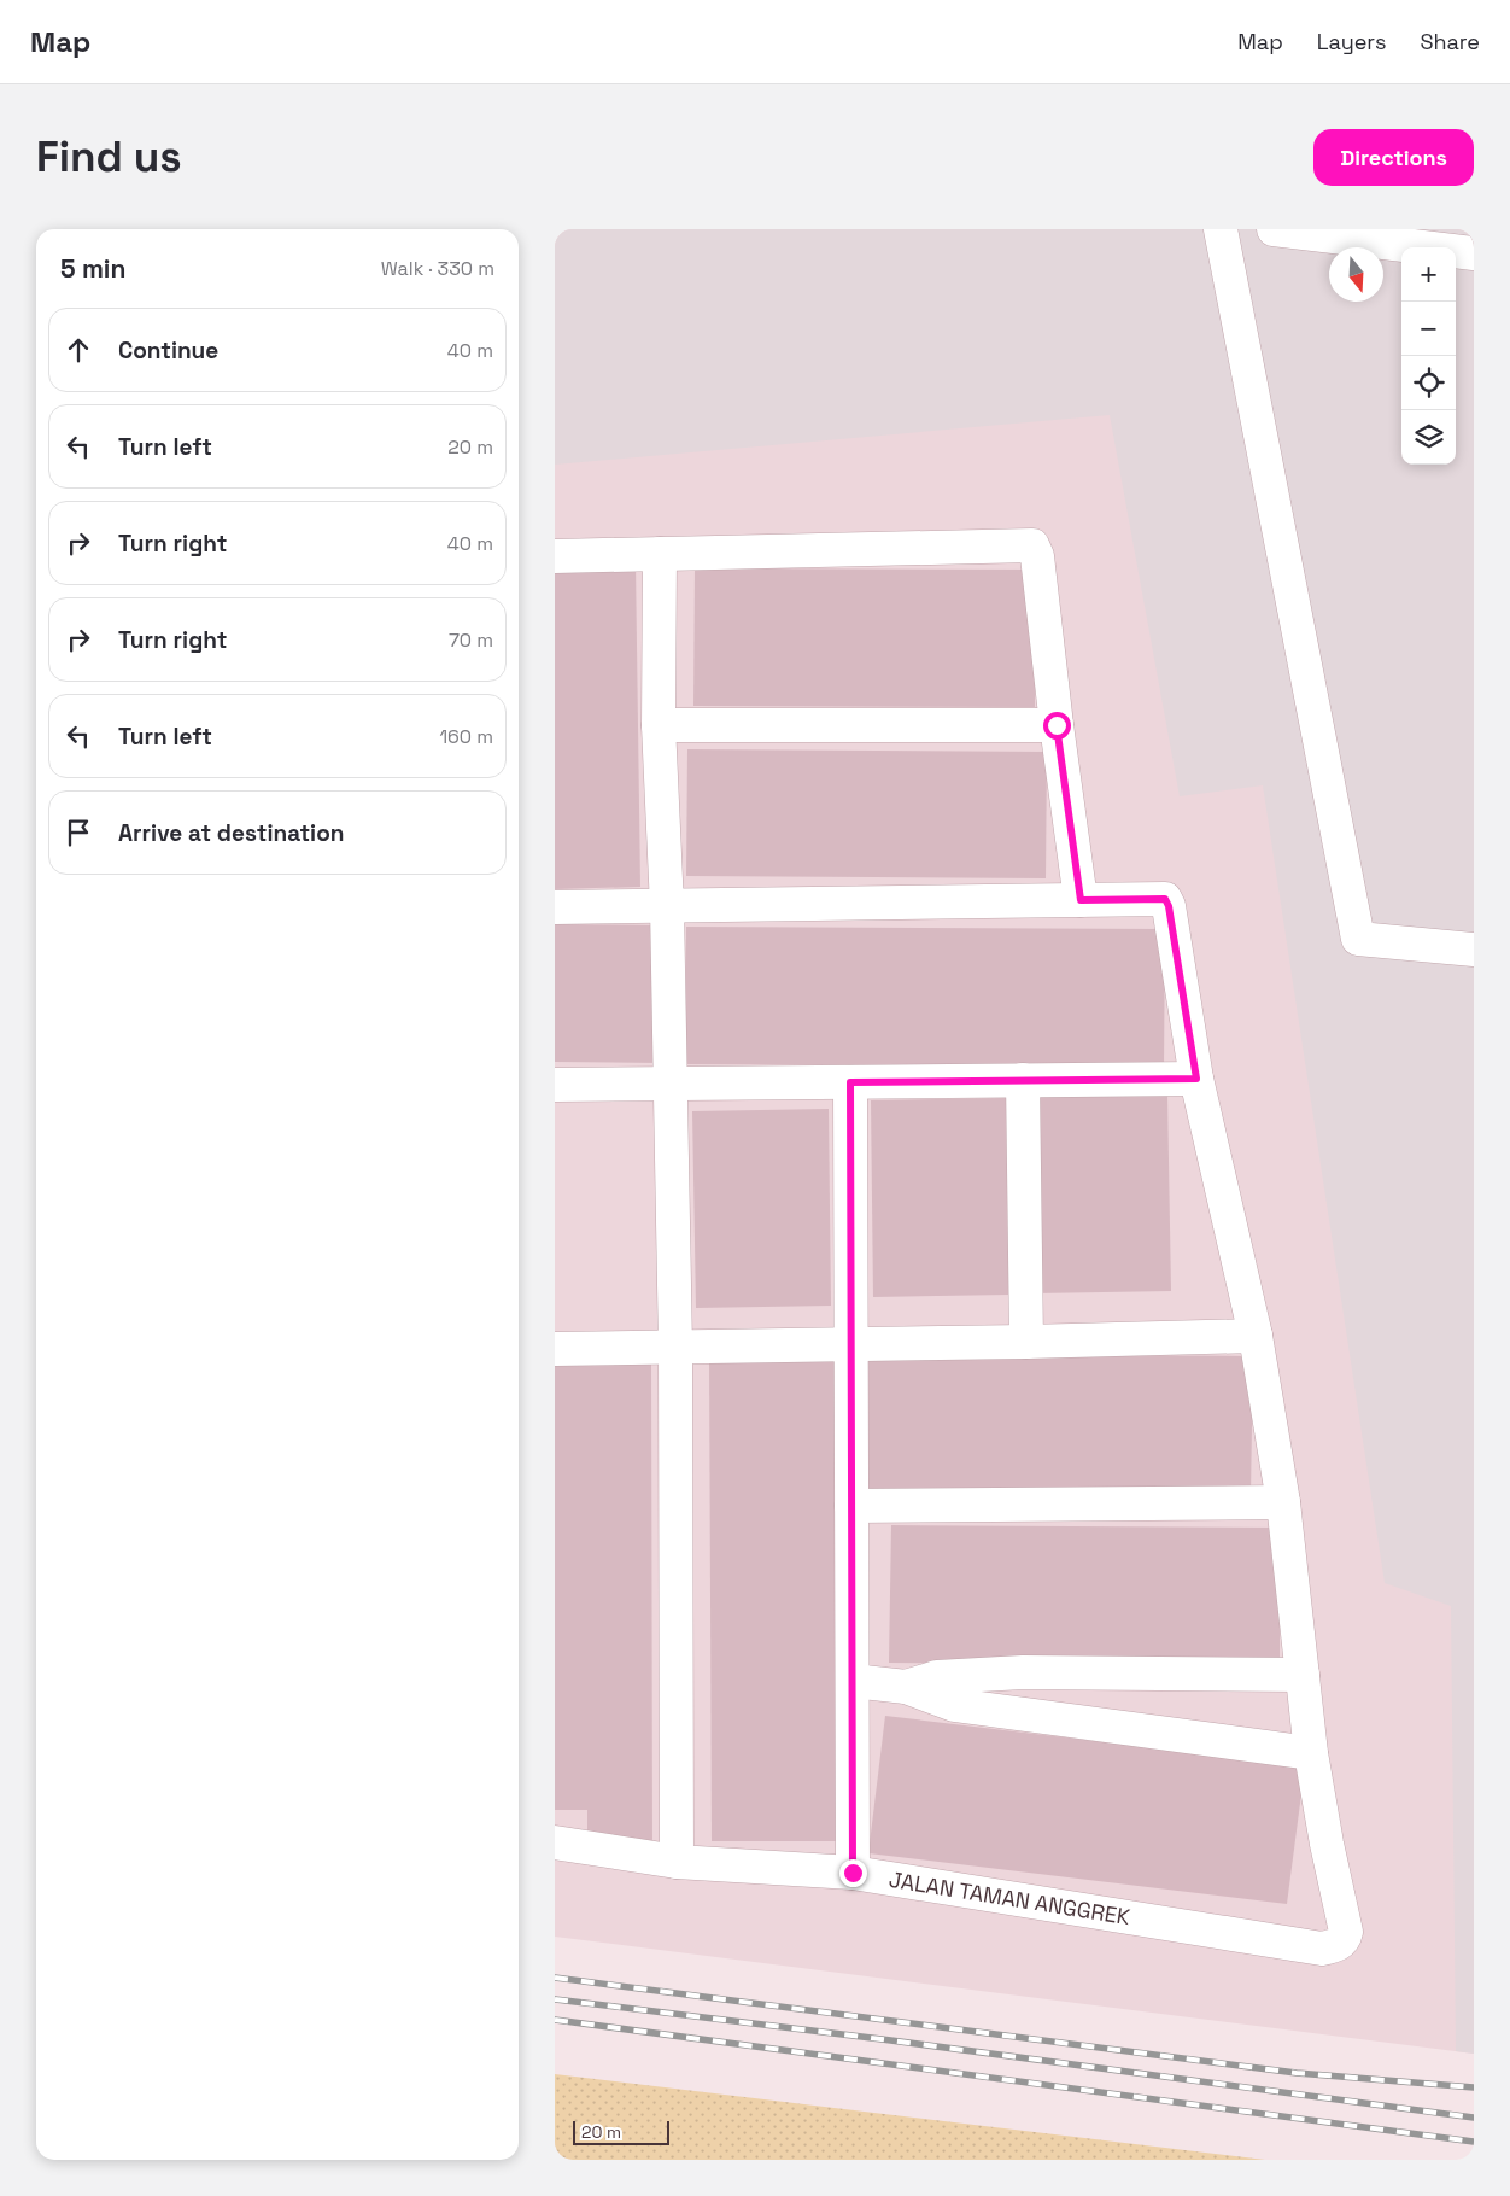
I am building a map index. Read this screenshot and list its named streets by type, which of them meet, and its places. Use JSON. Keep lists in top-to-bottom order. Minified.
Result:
{"streets":{"street":["JALAN TAMAN ANGGREK"]},"scale_bar":"20 m","north":"bottom","page":{"header":"Map","nav":["Map","Layers","Share"],"buttons":"Directions","title":"Find us","heading":["5 min","Walk · 330 m"],"map_buttons":["+","−"],"list":[["Continue","40 m"],["Turn left","20 m"],["Turn right","40 m"],["Turn right","70 m"],["Turn left","160 m"],"Arrive at destination"],"scale":"20 m"}}
